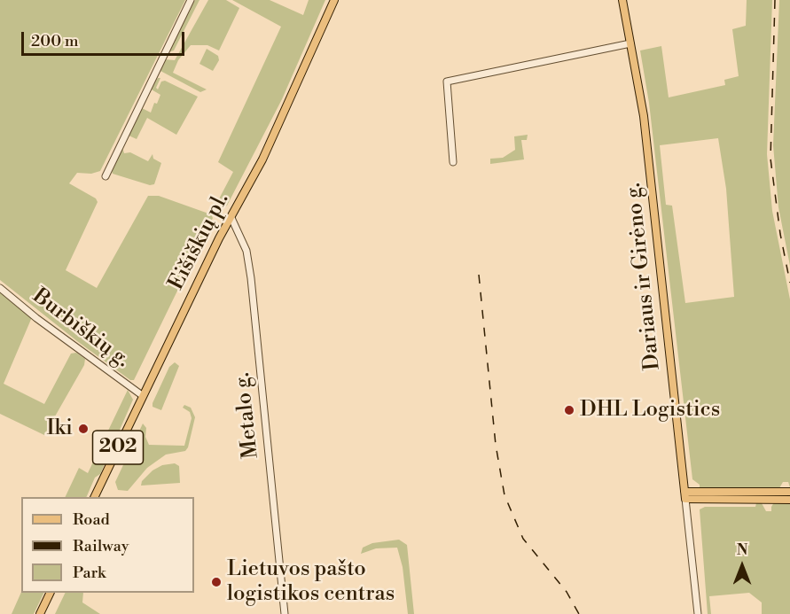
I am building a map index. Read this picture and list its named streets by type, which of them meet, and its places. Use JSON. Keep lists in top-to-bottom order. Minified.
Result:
{"streets":{"main road":["Eišiškių pl.","Dariaus ir Girėno g.","202"],"street":["Burbiškių g.","Metalo g."]},"crossings":[["Eišiškių pl.","Burbiškių g."],["Eišiškių pl.","Metalo g."]],"places":["DHL Logistics","Iki","Lietuvos pašto logistikos centras"],"legend":["Road","Railway","Park"],"scale_bar":"200 m","north":"top"}
